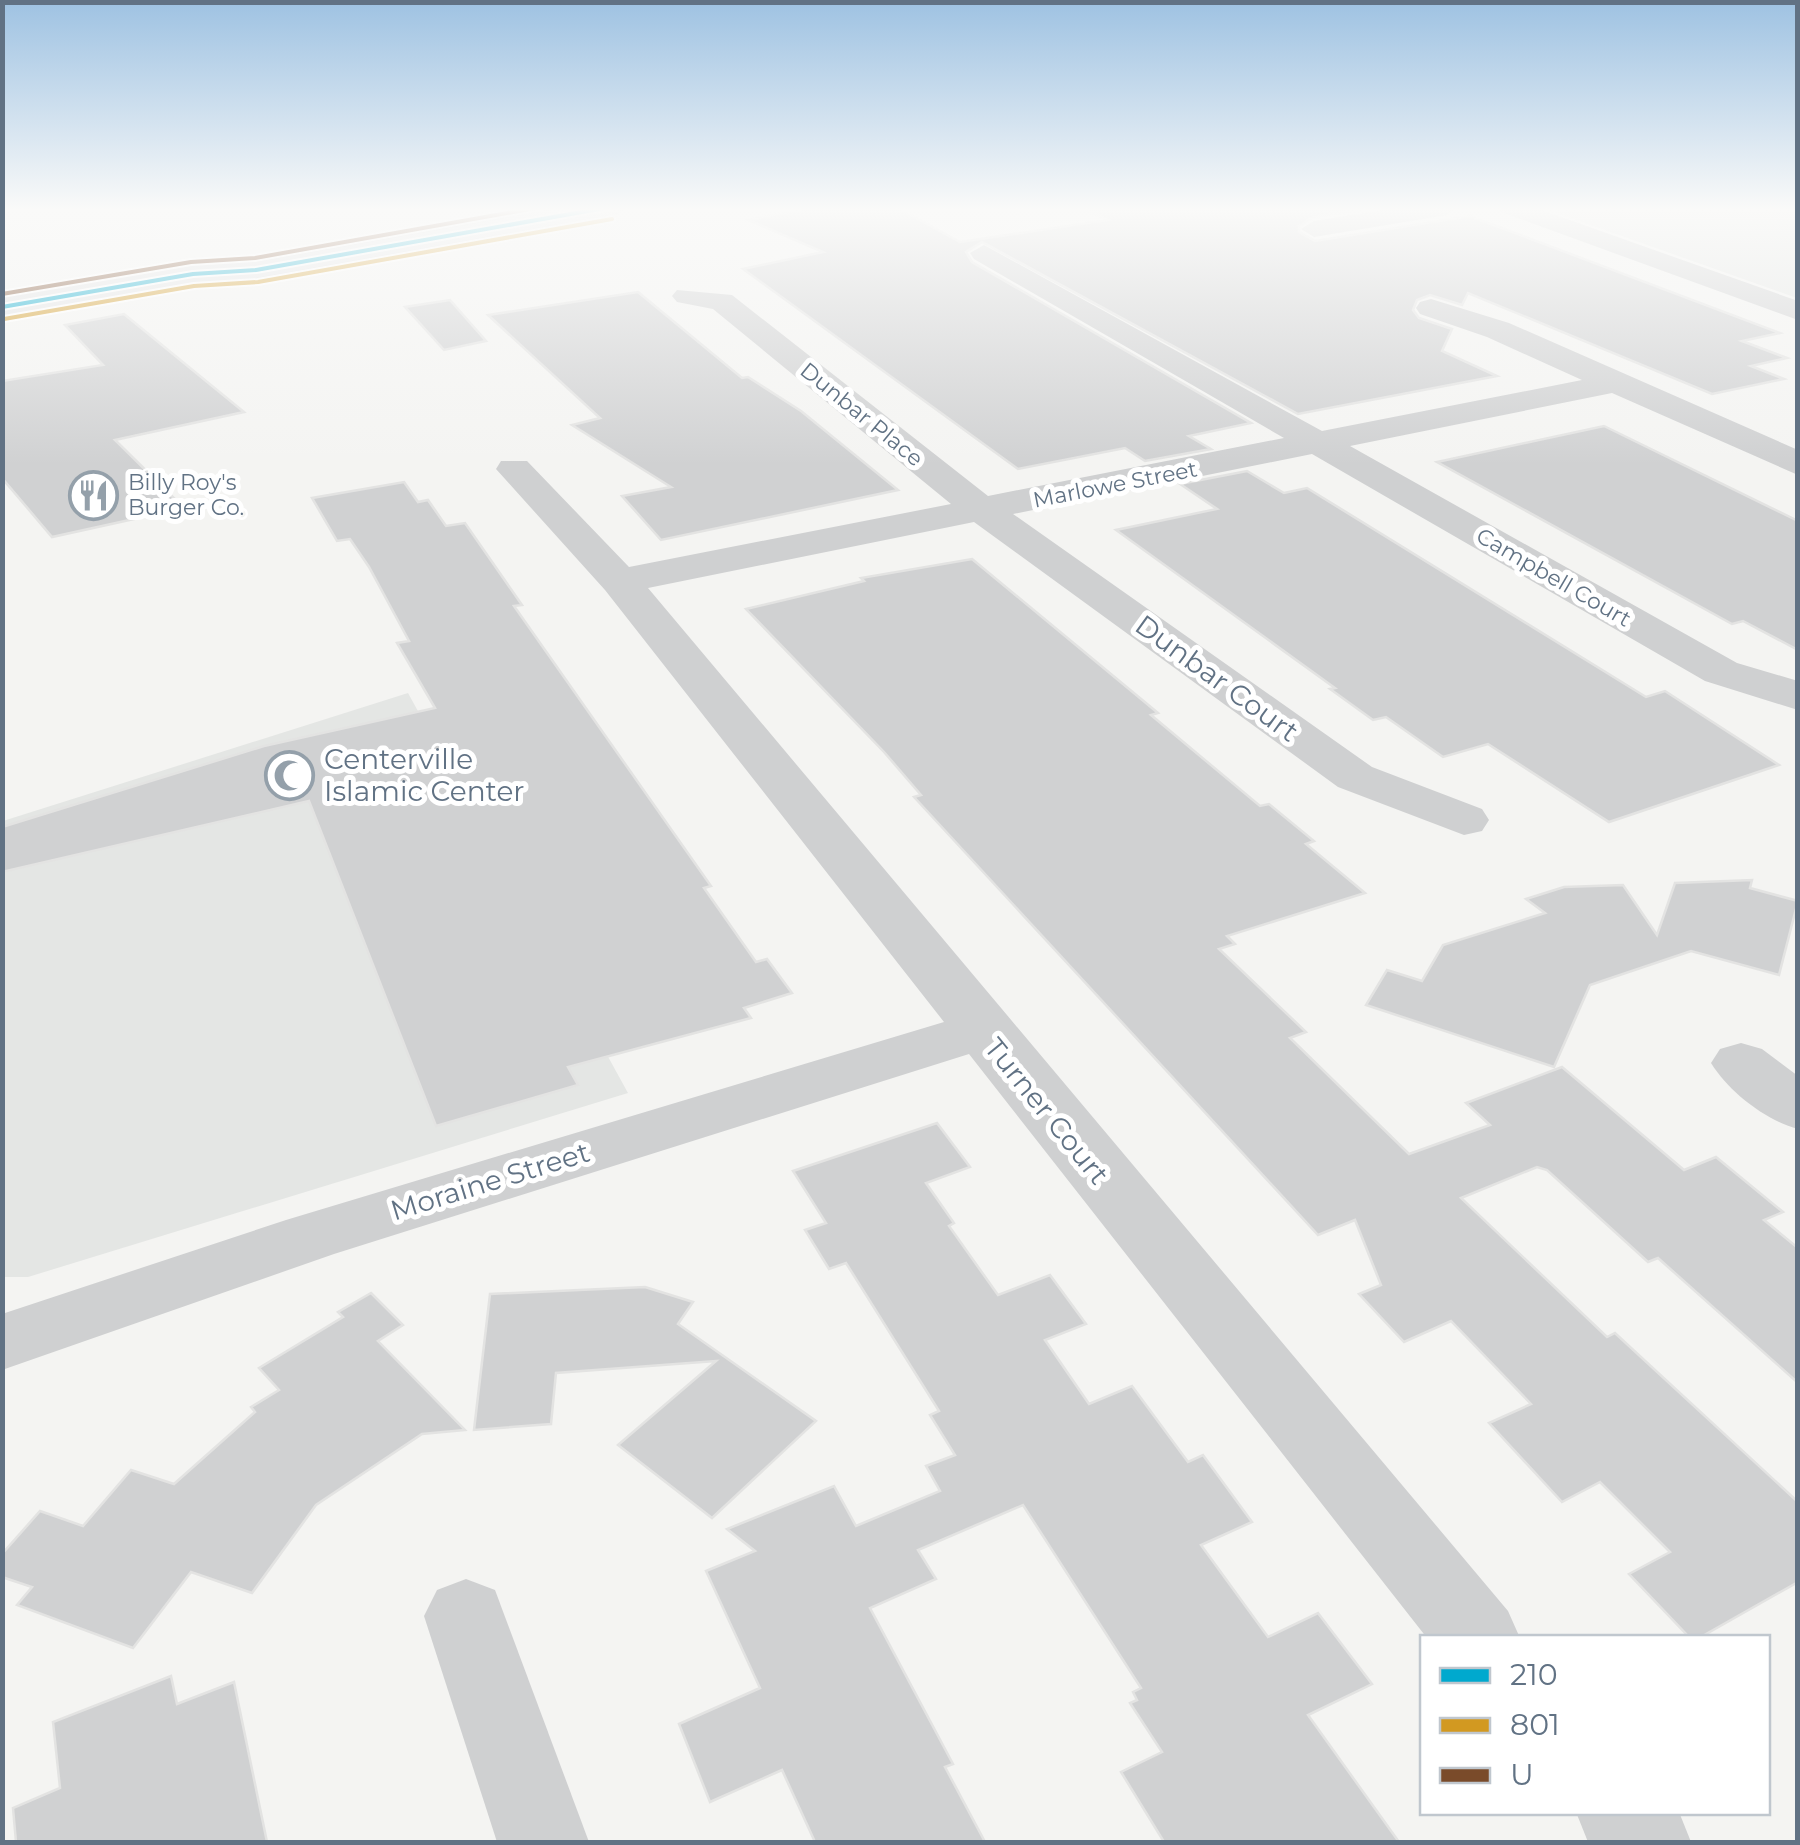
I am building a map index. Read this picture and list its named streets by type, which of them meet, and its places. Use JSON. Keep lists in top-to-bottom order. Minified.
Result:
{"streets":{"street":["Dunbar Place","Marlowe Street","Campbell Court","Dunbar Court","Turner Court","Moraine Street"]},"crossings":[["Dunbar Place","Marlowe Street"],["Dunbar Place","Dunbar Court"],["Marlowe Street","Campbell Court"],["Marlowe Street","Dunbar Court"],["Marlowe Street","Turner Court"],["Turner Court","Moraine Street"]],"places":{"restaurant":["Billy Roy's Burger Co."],"mosque":["Centerville Islamic Center"]},"lines":["transit line 210","transit line 801","transit line U"],"legend":["210","801","U"]}
